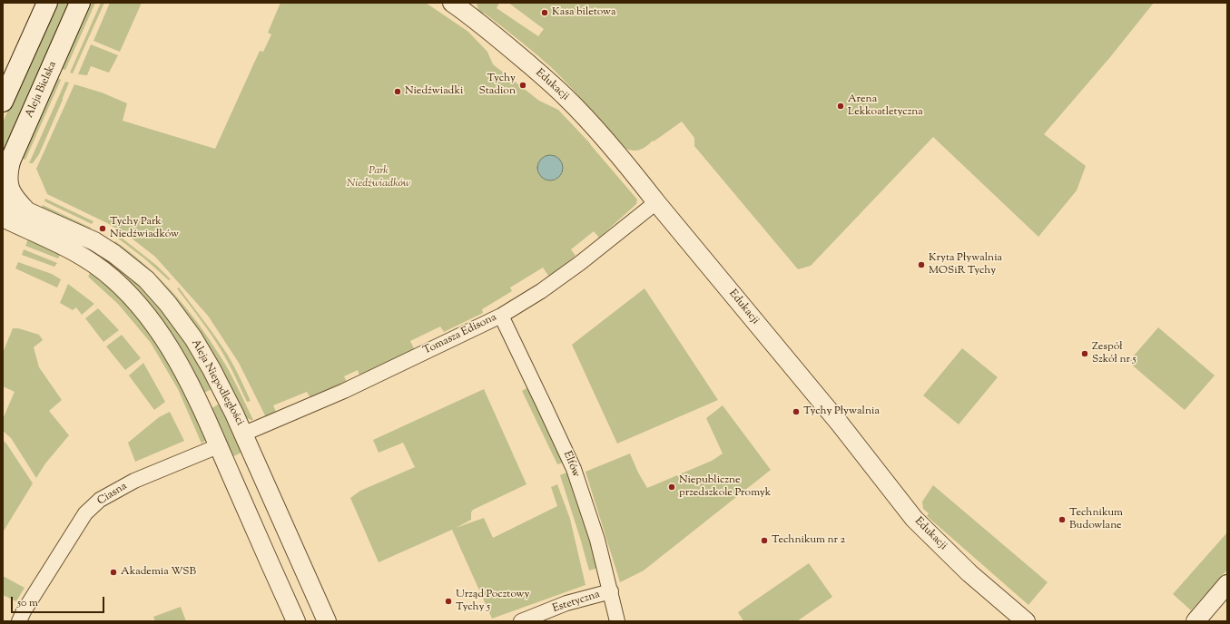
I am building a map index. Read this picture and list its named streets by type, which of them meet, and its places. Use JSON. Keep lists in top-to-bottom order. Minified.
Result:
{"streets":{"main road":["Aleja Bielska"],"street":["Edukacji","Tomasza Edisona","Aleja Niepodległości","Elfów","Ciasna","Estetyczna"]},"crossings":[["Edukacji","Tomasza Edisona"],["Aleja Bielska","Aleja Niepodległości"],["Tomasza Edisona","Aleja Niepodległości"],["Tomasza Edisona","Elfów"],["Elfów","Estetyczna"]],"parks":["Park Niedźwiadków"],"places":["Kasa biletowa","Tychy Stadion","Niedźwiadki","Arena Lekkoatletyczna","Tychy Park Niedźwiadków","Kryta Pływalnia MOSiR Tychy","Zespół Szkół nr 5","Tychy Pływalnia","Niepubliczne przedszkole Promyk","Technikum Budowlane","Technikum nr 2","Akademia WSB","Urząd Pocztowy Tychy 5"],"scale_bar":"50 m"}
